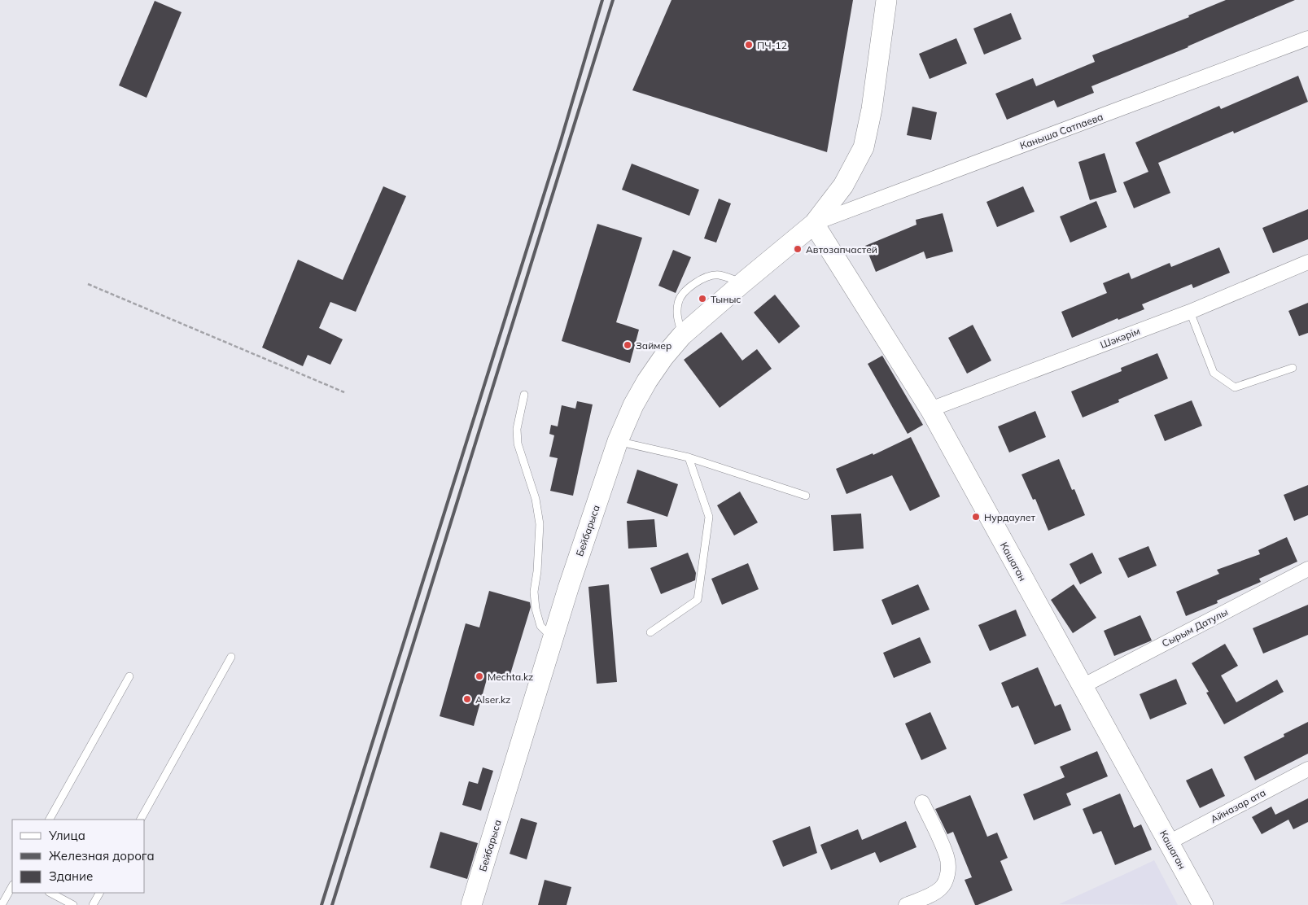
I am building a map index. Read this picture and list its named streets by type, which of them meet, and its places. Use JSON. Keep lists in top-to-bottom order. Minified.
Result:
{"streets":{"street":["Каныша Сатпаева","Шәкәрім","Бейбарыса","Кашаган","Сырым Датулы","Айназар ата"]},"crossings":[["Каныша Сатпаева","Бейбарыса"],["Каныша Сатпаева","Кашаган"],["Шәкәрім","Кашаган"],["Бейбарыса","Кашаган"],["Кашаган","Сырым Датулы"],["Кашаган","Айназар ата"]],"places":["ПЧ-12","Автозапчастей","Тыныс","Займер","Нурдаулет","Mechta.kz","Alser.kz"],"legend":["Улица","Железная дорога","Здание"]}
